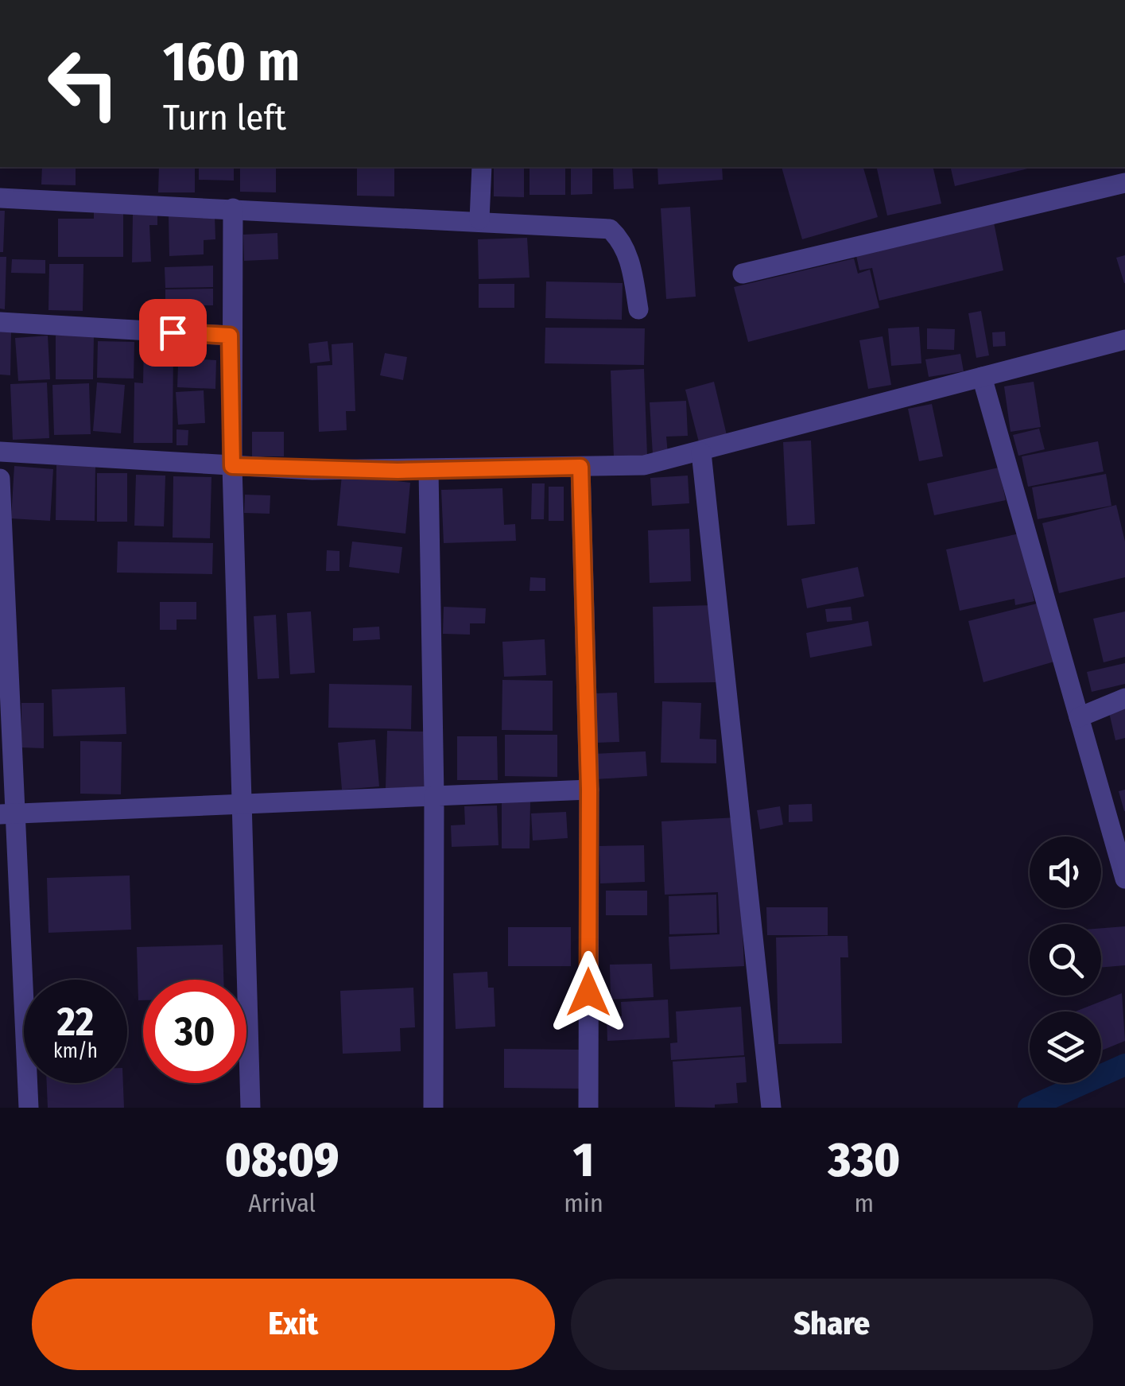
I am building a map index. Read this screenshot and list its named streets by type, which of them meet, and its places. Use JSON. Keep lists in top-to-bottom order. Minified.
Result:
{"page":{"turn":["160 m","Turn left"],"speed":"22 km/h","limit":"30","eta":["08:09","Arrival","1","min","330","m"],"buttons":["Exit","Share"]}}
